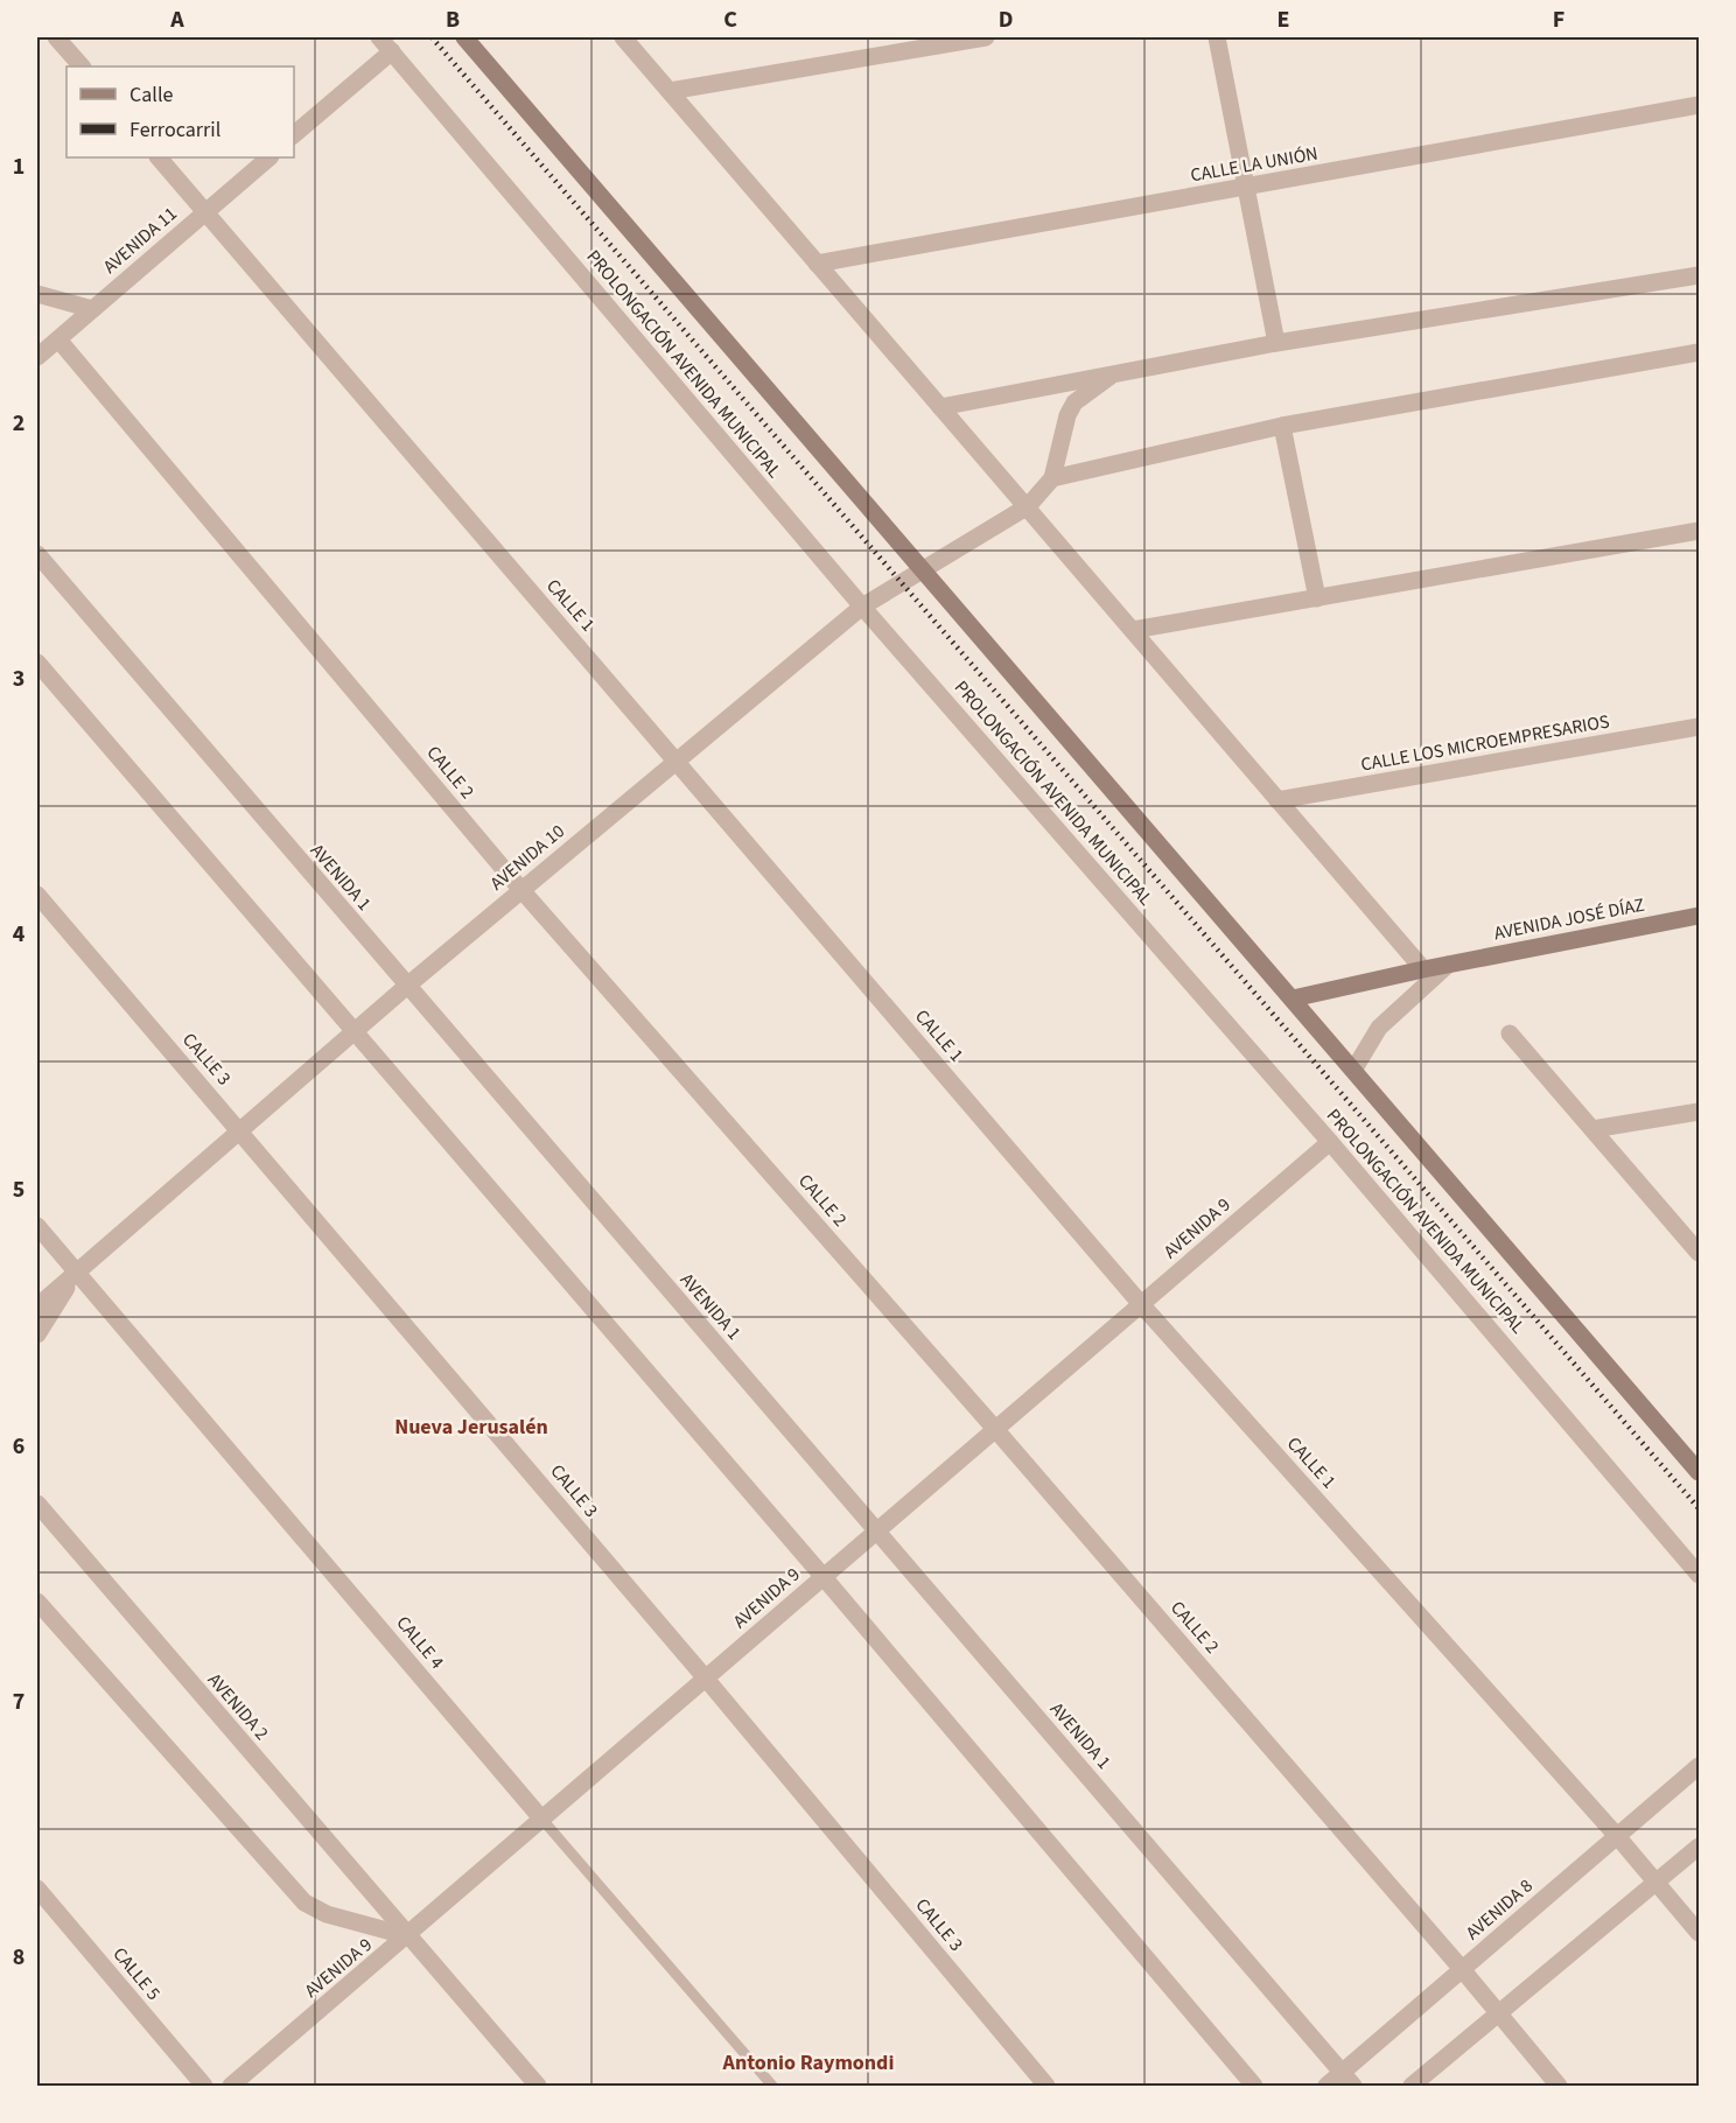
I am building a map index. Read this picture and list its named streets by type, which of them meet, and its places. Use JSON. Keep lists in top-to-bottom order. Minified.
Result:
{"streets":{"main road":["AVENIDA JOSÉ DÍAZ"],"street":["CALLE LA UNIÓN","AVENIDA 11","PROLONGACIÓN AVENIDA MUNICIPAL","CALLE 1","CALLE LOS MICROEMPRESARIOS","CALLE 2","AVENIDA 10","AVENIDA 1","CALLE 3","AVENIDA 9","CALLE 4","AVENIDA 2","AVENIDA 8","CALLE 5"]},"crossings":[["AVENIDA 11","CALLE 1"],["AVENIDA 11","CALLE 2"],["PROLONGACIÓN AVENIDA MUNICIPAL","AVENIDA 10"],["PROLONGACIÓN AVENIDA MUNICIPAL","AVENIDA 9"],["CALLE 1","AVENIDA 10"],["CALLE 1","AVENIDA 9"],["CALLE 1","AVENIDA 8"],["CALLE 2","AVENIDA 10"],["CALLE 2","AVENIDA 9"],["CALLE 2","AVENIDA 8"],["AVENIDA 10","AVENIDA 1"],["AVENIDA 10","CALLE 3"],["AVENIDA 10","CALLE 4"],["AVENIDA 1","AVENIDA 9"],["AVENIDA 1","AVENIDA 8"],["CALLE 3","AVENIDA 9"],["AVENIDA 9","CALLE 4"],["AVENIDA 9","AVENIDA 2"]],"districts":["Nueva Jerusalén","Antonio Raymondi"],"legend":["Calle","Ferrocarril"],"grid":{"columns":["A","B","C","D","E","F"],"rows":["1","2","3","4","5","6","7","8"]}}
